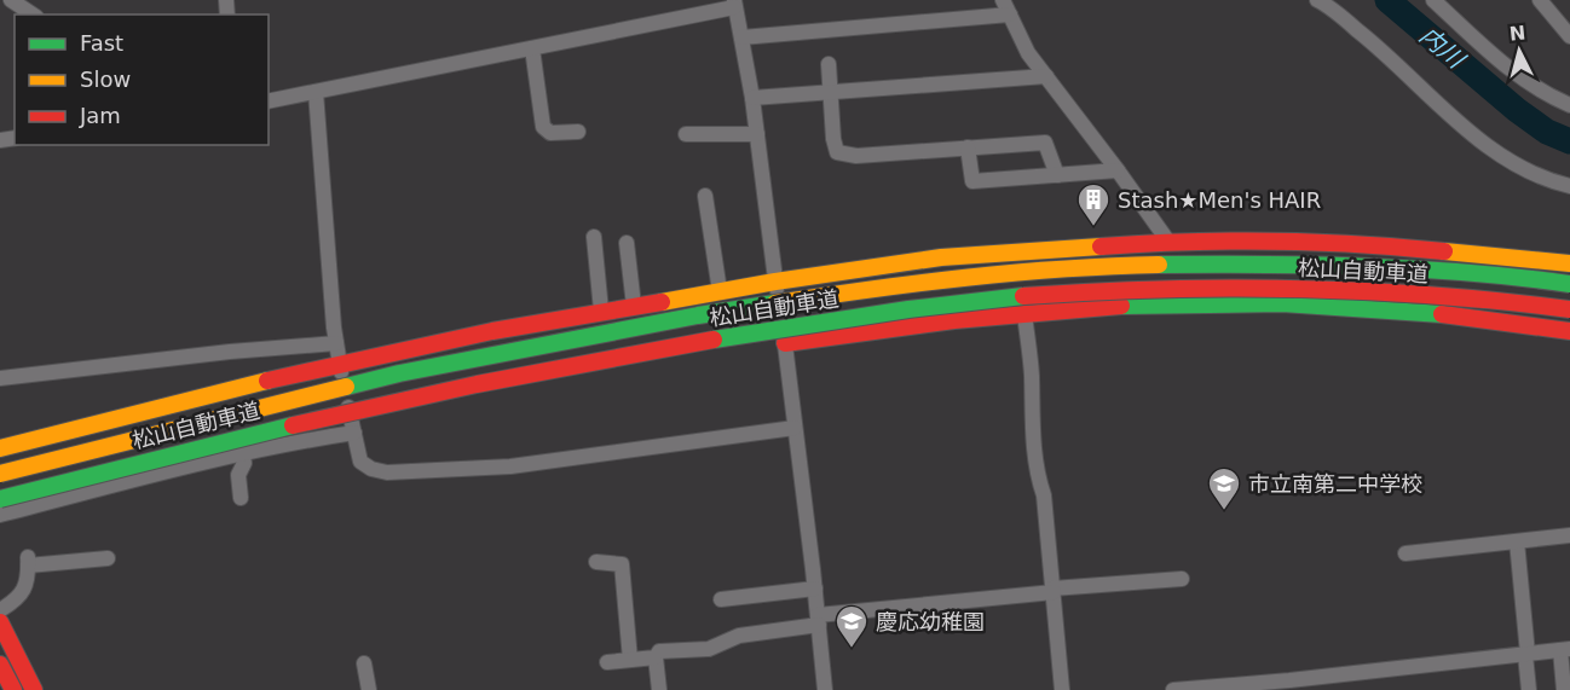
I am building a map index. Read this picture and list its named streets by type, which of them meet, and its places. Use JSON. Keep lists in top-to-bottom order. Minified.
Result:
{"streets":{"main road":["松山自動車道"]},"water":["内川"],"places":{"building":["Stash★Men's HAIR"],"school or university":["市立南第二中学校","慶応幼稚園"]},"legend":["Fast","Slow","Jam"],"north":"top"}
